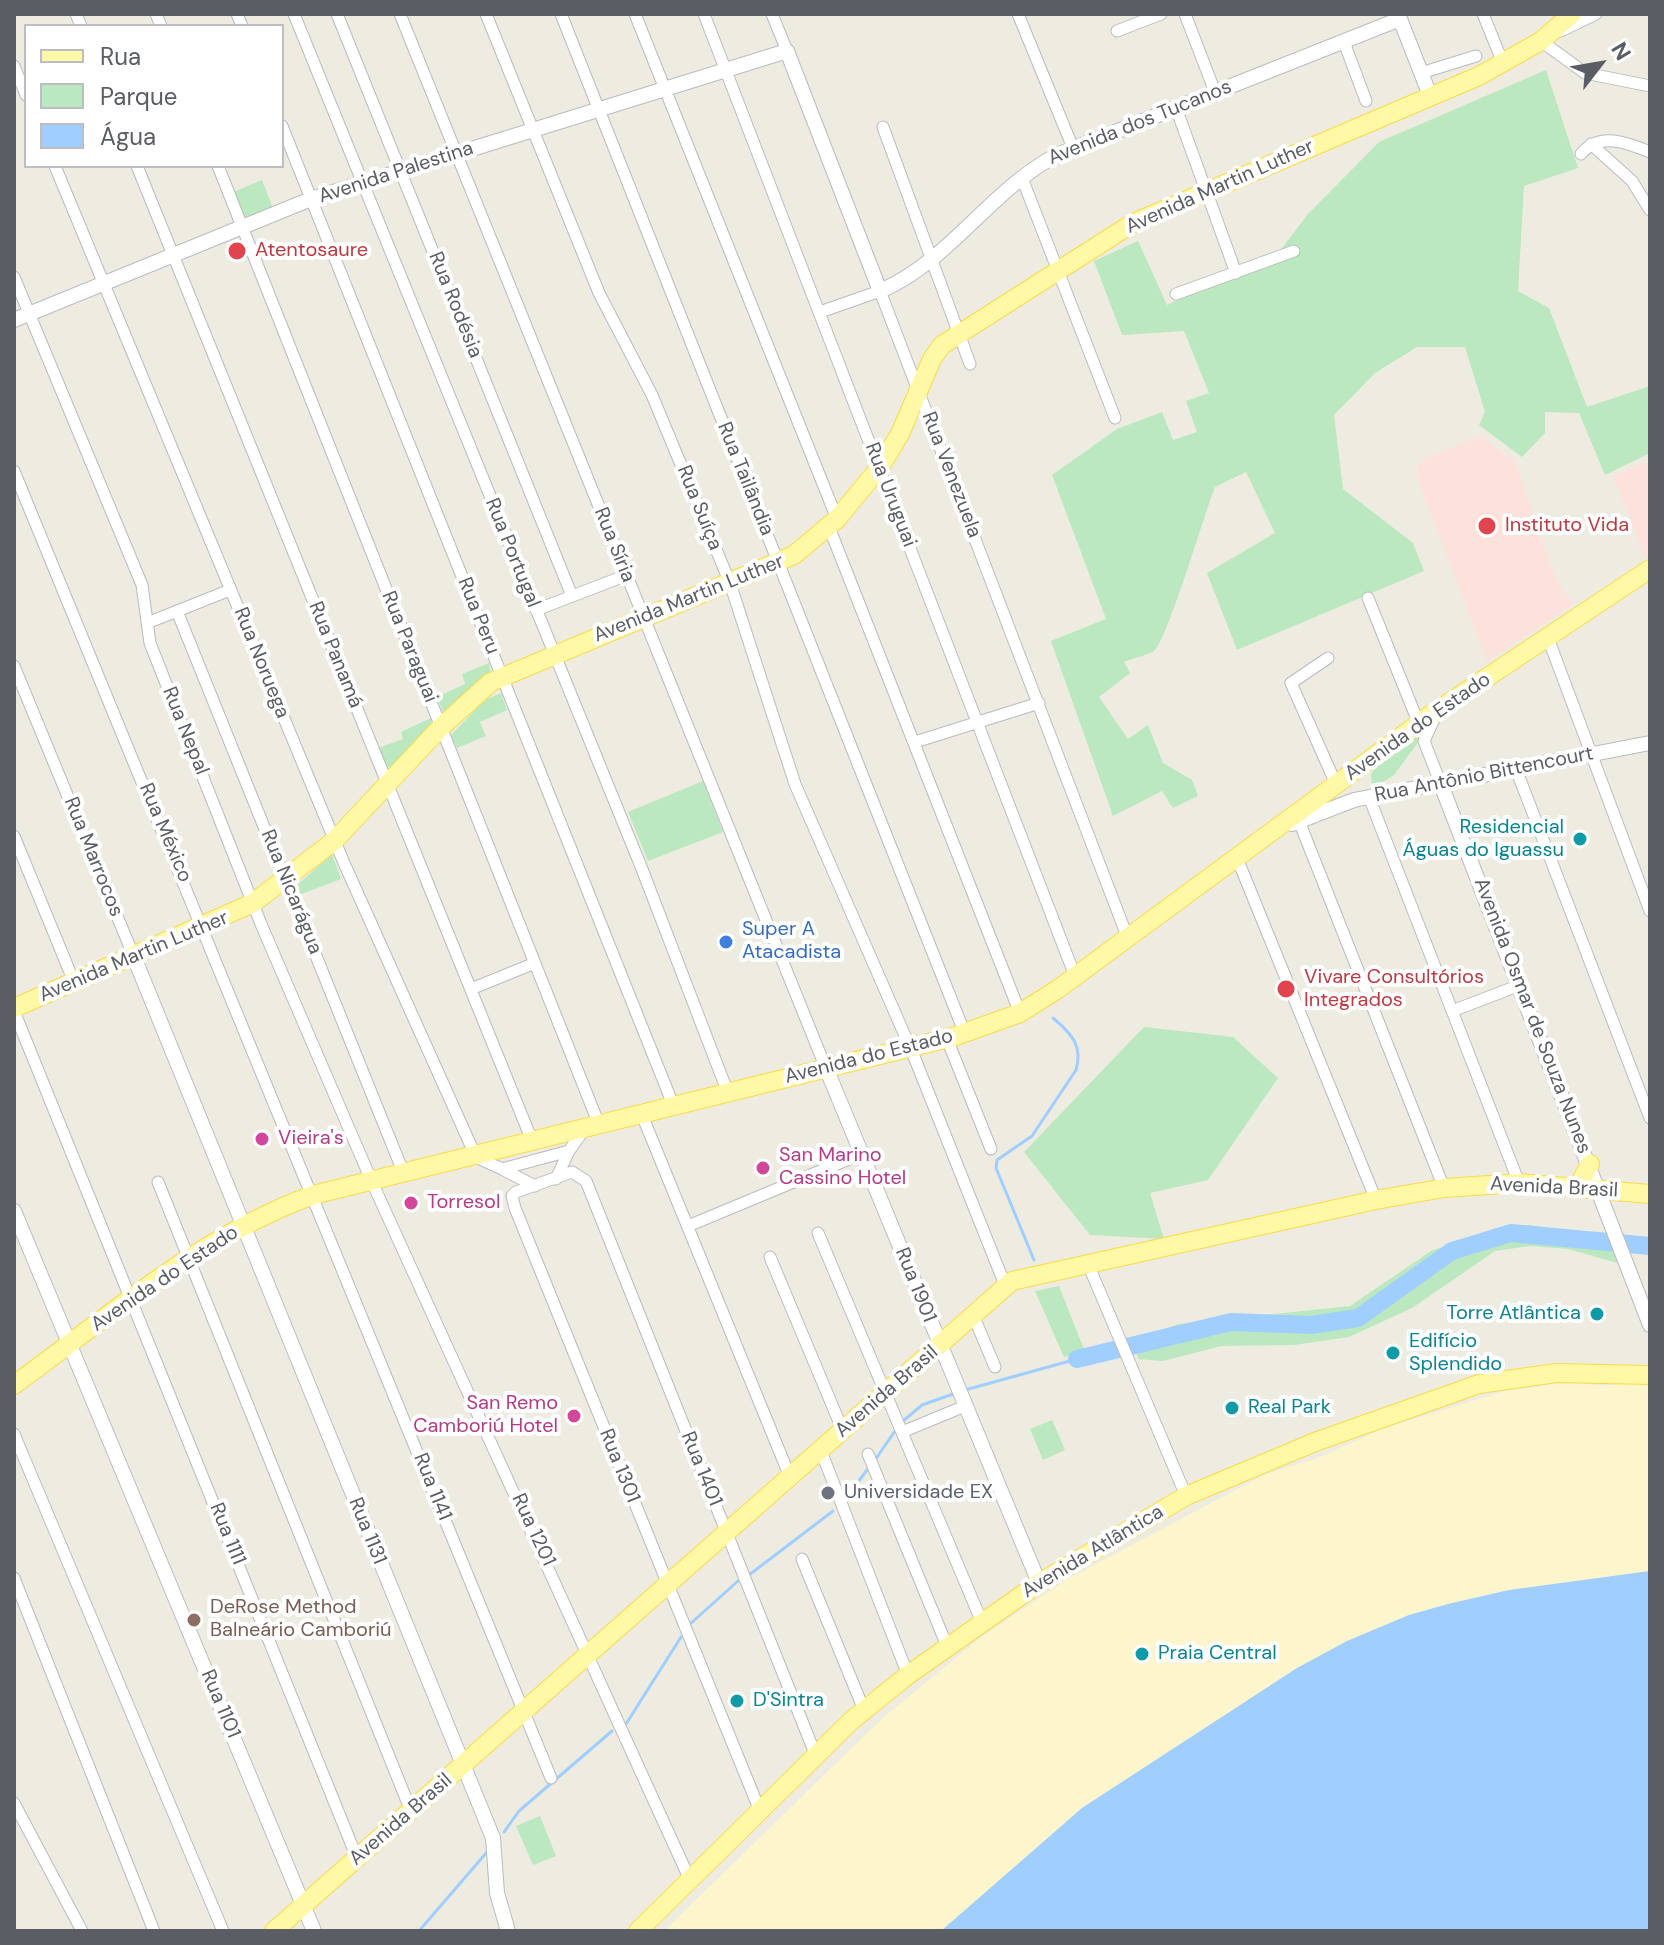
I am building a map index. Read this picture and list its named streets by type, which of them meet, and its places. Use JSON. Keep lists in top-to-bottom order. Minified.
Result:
{"streets":{"main road":["Avenida Martin Luther","Avenida do Estado","Avenida Brasil","Avenida Atlântica"],"street":["Avenida dos Tucanos","Avenida Palestina","Rua Rodésia","Rua Venezuela","Rua Tailândia","Rua Uruguai","Rua Suíça","Rua Síria","Rua Portugal","Rua Peru","Rua Paraguai","Rua Panamá","Rua Noruega","Rua Nepal","Rua Antônio Bittencourt","Rua México","Rua Marrocos","Rua Nicarágua","Avenida Osmar de Souza Nunes","Rua 1901","Rua 1301","Rua 1401","Rua 1141","Rua 1201","Rua 1131","Rua 1111","Rua 1101"]},"crossings":[["Avenida dos Tucanos","Rua Venezuela"],["Avenida dos Tucanos","Rua Uruguai"],["Avenida Palestina","Rua Rodésia"],["Avenida Palestina","Rua Venezuela"],["Avenida Palestina","Rua Tailândia"],["Avenida Palestina","Rua Uruguai"],["Avenida Palestina","Rua Suíça"],["Avenida Palestina","Rua Síria"],["Avenida Palestina","Rua Portugal"],["Avenida Palestina","Rua Peru"],["Avenida Palestina","Rua Paraguai"],["Avenida Palestina","Rua Panamá"],["Avenida Palestina","Rua Noruega"],["Avenida Palestina","Rua Nepal"],["Avenida Martin Luther","Rua Venezuela"],["Avenida Martin Luther","Rua Tailândia"],["Avenida Martin Luther","Rua Uruguai"],["Avenida Martin Luther","Rua Suíça"],["Avenida Martin Luther","Rua Síria"],["Avenida Martin Luther","Rua Portugal"],["Avenida Martin Luther","Rua Peru"],["Avenida Martin Luther","Rua Paraguai"],["Avenida Martin Luther","Rua Panamá"],["Avenida Martin Luther","Rua Noruega"],["Avenida Martin Luther","Rua Nepal"],["Avenida Martin Luther","Rua México"],["Avenida Martin Luther","Rua Marrocos"],["Avenida Martin Luther","Rua Nicarágua"],["Avenida Martin Luther","Rua 1111"],["Rua Venezuela","Avenida do Estado"],["Rua Tailândia","Avenida do Estado"],["Rua Uruguai","Avenida do Estado"],["Rua Suíça","Avenida do Estado"],["Rua Suíça","Avenida Brasil"],["Rua Síria","Avenida do Estado"],["Rua Síria","Rua 1901"],["Rua Portugal","Avenida do Estado"],["Rua Peru","Avenida do Estado"],["Rua Paraguai","Avenida do Estado"],["Rua Panamá","Avenida do Estado"],["Rua Noruega","Avenida do Estado"],["Avenida do Estado","Rua Nepal"],["Avenida do Estado","Rua Antônio Bittencourt"],["Avenida do Estado","Rua México"],["Avenida do Estado","Rua Marrocos"],["Avenida do Estado","Rua Nicarágua"],["Avenida do Estado","Avenida Osmar de Souza Nunes"],["Avenida do Estado","Rua 1901"],["Avenida do Estado","Rua 1141"],["Avenida do Estado","Rua 1201"],["Avenida do Estado","Rua 1131"],["Avenida do Estado","Rua 1111"],["Avenida do Estado","Rua 1101"],["Rua Nepal","Rua 1201"],["Rua Antônio Bittencourt","Avenida Osmar de Souza Nunes"],["Rua México","Rua 1141"],["Rua Marrocos","Rua 1131"],["Avenida Osmar de Souza Nunes","Avenida Brasil"],["Avenida Brasil","Rua 1901"],["Avenida Brasil","Rua 1301"],["Avenida Brasil","Rua 1401"],["Avenida Brasil","Rua 1141"],["Avenida Brasil","Rua 1201"],["Avenida Brasil","Rua 1131"],["Avenida Brasil","Rua 1111"],["Avenida Brasil","Rua 1101"],["Rua 1901","Avenida Atlântica"],["Rua 1301","Avenida Atlântica"],["Rua 1401","Avenida Atlântica"],["Rua 1201","Avenida Atlântica"]],"places":["Atentosaure","Instituto Vida","Residencial Águas do Iguassu","Super A Atacadista","Vivare Consultórios Integrados","Vieira's","San Marino Cassino Hotel","Torresol","Torre Atlântica","Edifício Splendido","Real Park","San Remo Camboriú Hotel","Universidade EX","DeRose Method Balneário Camboriú","Praia Central","D'Sintra"],"legend":["Rua","Parque","Água"],"north":"top right"}
